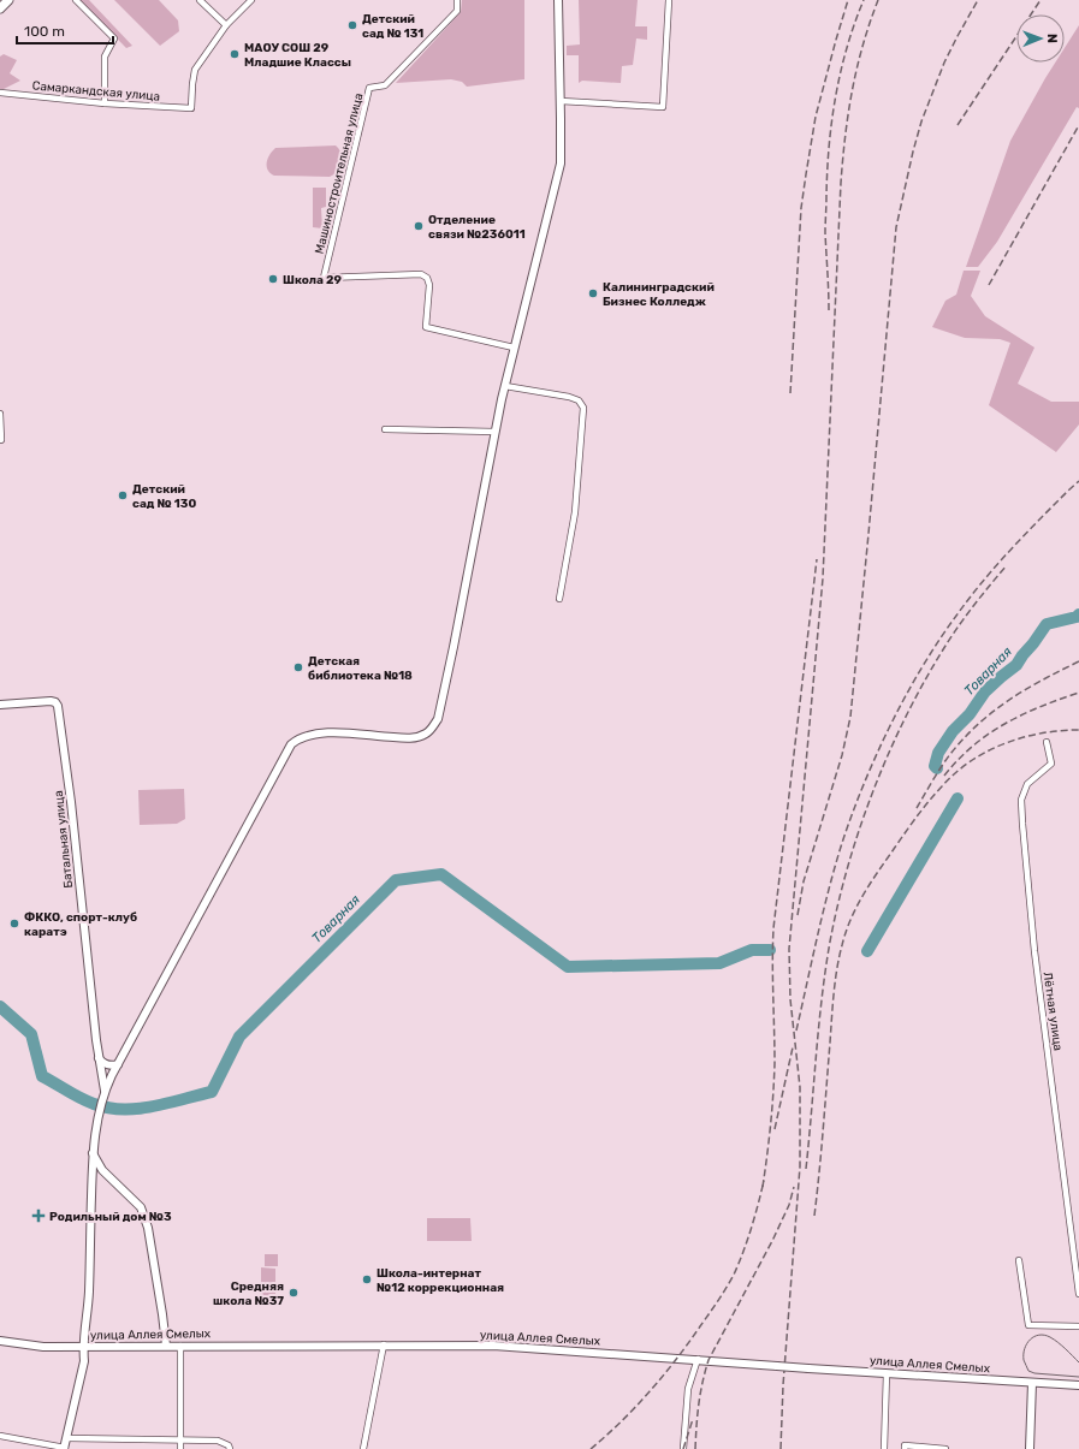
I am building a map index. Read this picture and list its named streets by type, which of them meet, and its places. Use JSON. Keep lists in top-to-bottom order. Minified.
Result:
{"streets":{"main road":["Батальная улица","улица Аллея Смелых"],"street":["Самаркандская улица","Машиностроительная улица","Лётная улица"]},"water":["Товарная"],"places":{"other":["Детский сад № 131","МАОУ СОШ 29 Младшие Классы","Отделение связи №236011","Школа 29","Калининградский Бизнес Колледж","Детский сад № 130","Детская библиотека №18","ФККО, спорт-клуб каратэ","Школа-интернат №12 коррекционная","Средняя школа №37"],"health":["Родильный дом №3"]},"scale_bar":"100 m","north":"right"}
